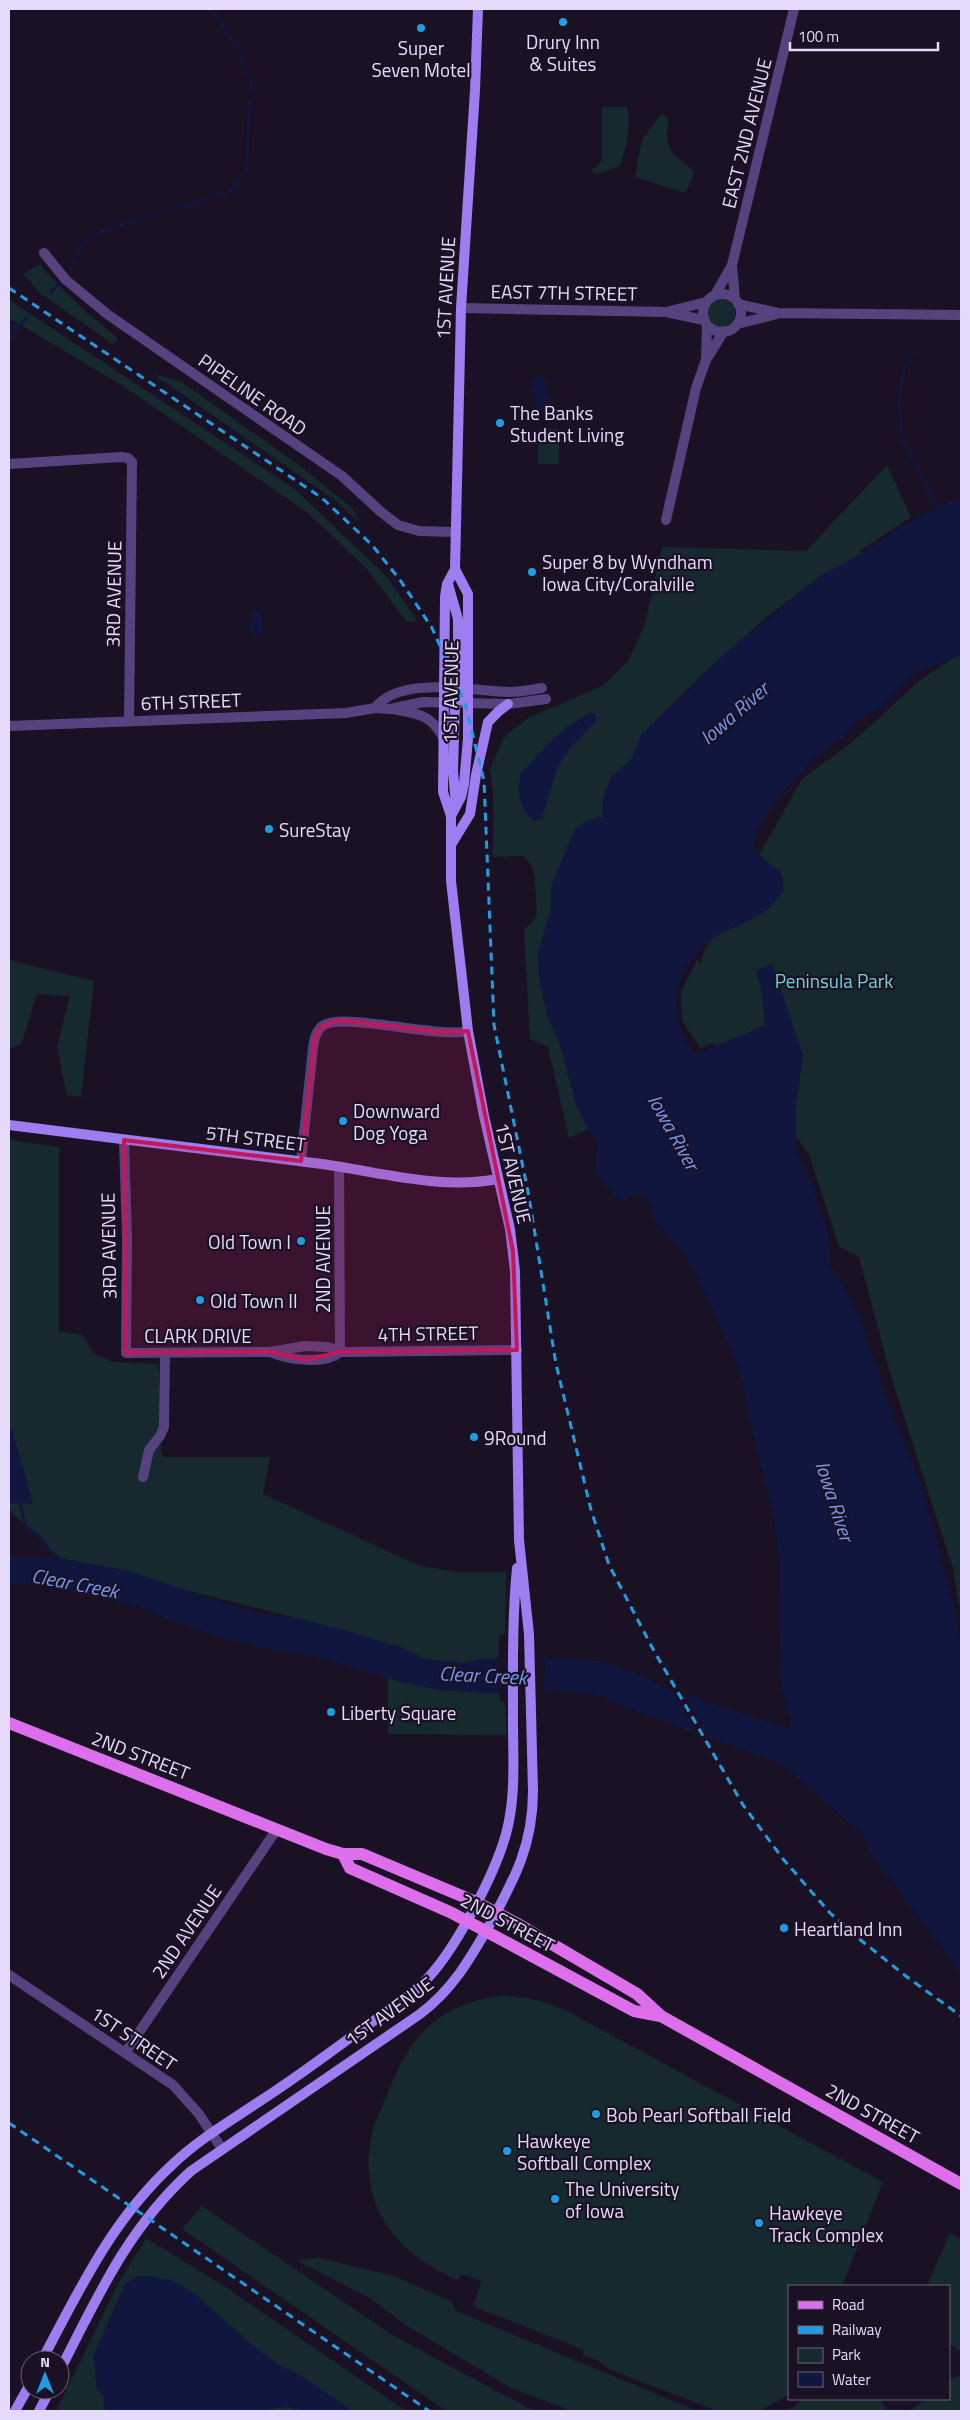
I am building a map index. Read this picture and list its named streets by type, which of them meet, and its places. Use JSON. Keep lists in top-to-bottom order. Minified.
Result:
{"streets":{"main road":["1ST AVENUE","5TH STREET","2ND STREET"],"street":["EAST 2ND AVENUE","EAST 7TH STREET","PIPELINE ROAD","3RD AVENUE","6TH STREET","2ND AVENUE","4TH STREET","CLARK DRIVE","1ST STREET"]},"crossings":[["EAST 2ND AVENUE","EAST 7TH STREET"],["1ST AVENUE","EAST 7TH STREET"],["1ST AVENUE","PIPELINE ROAD"],["1ST AVENUE","6TH STREET"],["1ST AVENUE","5TH STREET"],["1ST AVENUE","4TH STREET"],["1ST AVENUE","2ND STREET"],["1ST AVENUE","1ST STREET"],["3RD AVENUE","6TH STREET"],["3RD AVENUE","5TH STREET"],["3RD AVENUE","CLARK DRIVE"],["5TH STREET","2ND AVENUE"],["2ND AVENUE","4TH STREET"],["2ND AVENUE","CLARK DRIVE"],["2ND AVENUE","2ND STREET"],["2ND AVENUE","1ST STREET"],["4TH STREET","CLARK DRIVE"]],"water":["Iowa River","Clear Creek"],"parks":["Peninsula Park"],"places":["Drury Inn & Suites","Super Seven Motel","The Banks Student Living","Super 8 by Wyndham Iowa City/Coralville","SureStay","Downward Dog Yoga","Old Town I","Old Town II","9Round","Liberty Square","Heartland Inn","Bob Pearl Softball Field","Hawkeye Softball Complex","The University of Iowa","Hawkeye Track Complex"],"legend":["Road","Railway","Park","Water"],"scale_bar":"100 m","north":"top"}
